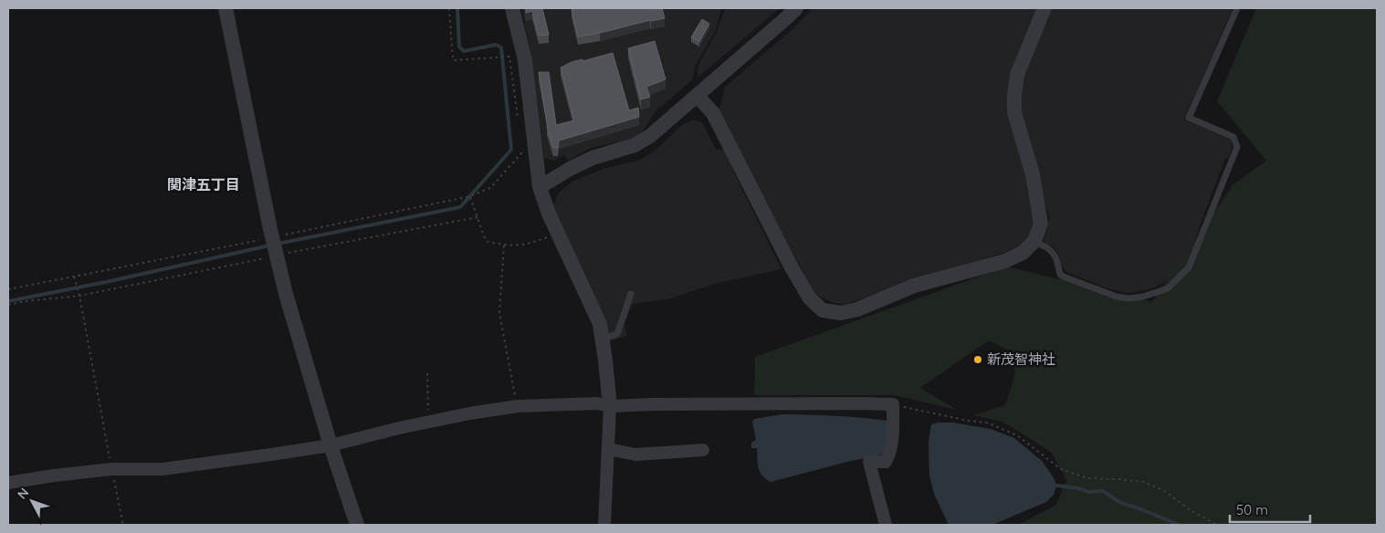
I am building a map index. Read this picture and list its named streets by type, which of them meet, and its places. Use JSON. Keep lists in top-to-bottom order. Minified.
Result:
{"districts":["関津五丁目"],"places":["新茂智神社"],"scale_bar":"50 m","north":"top left"}
